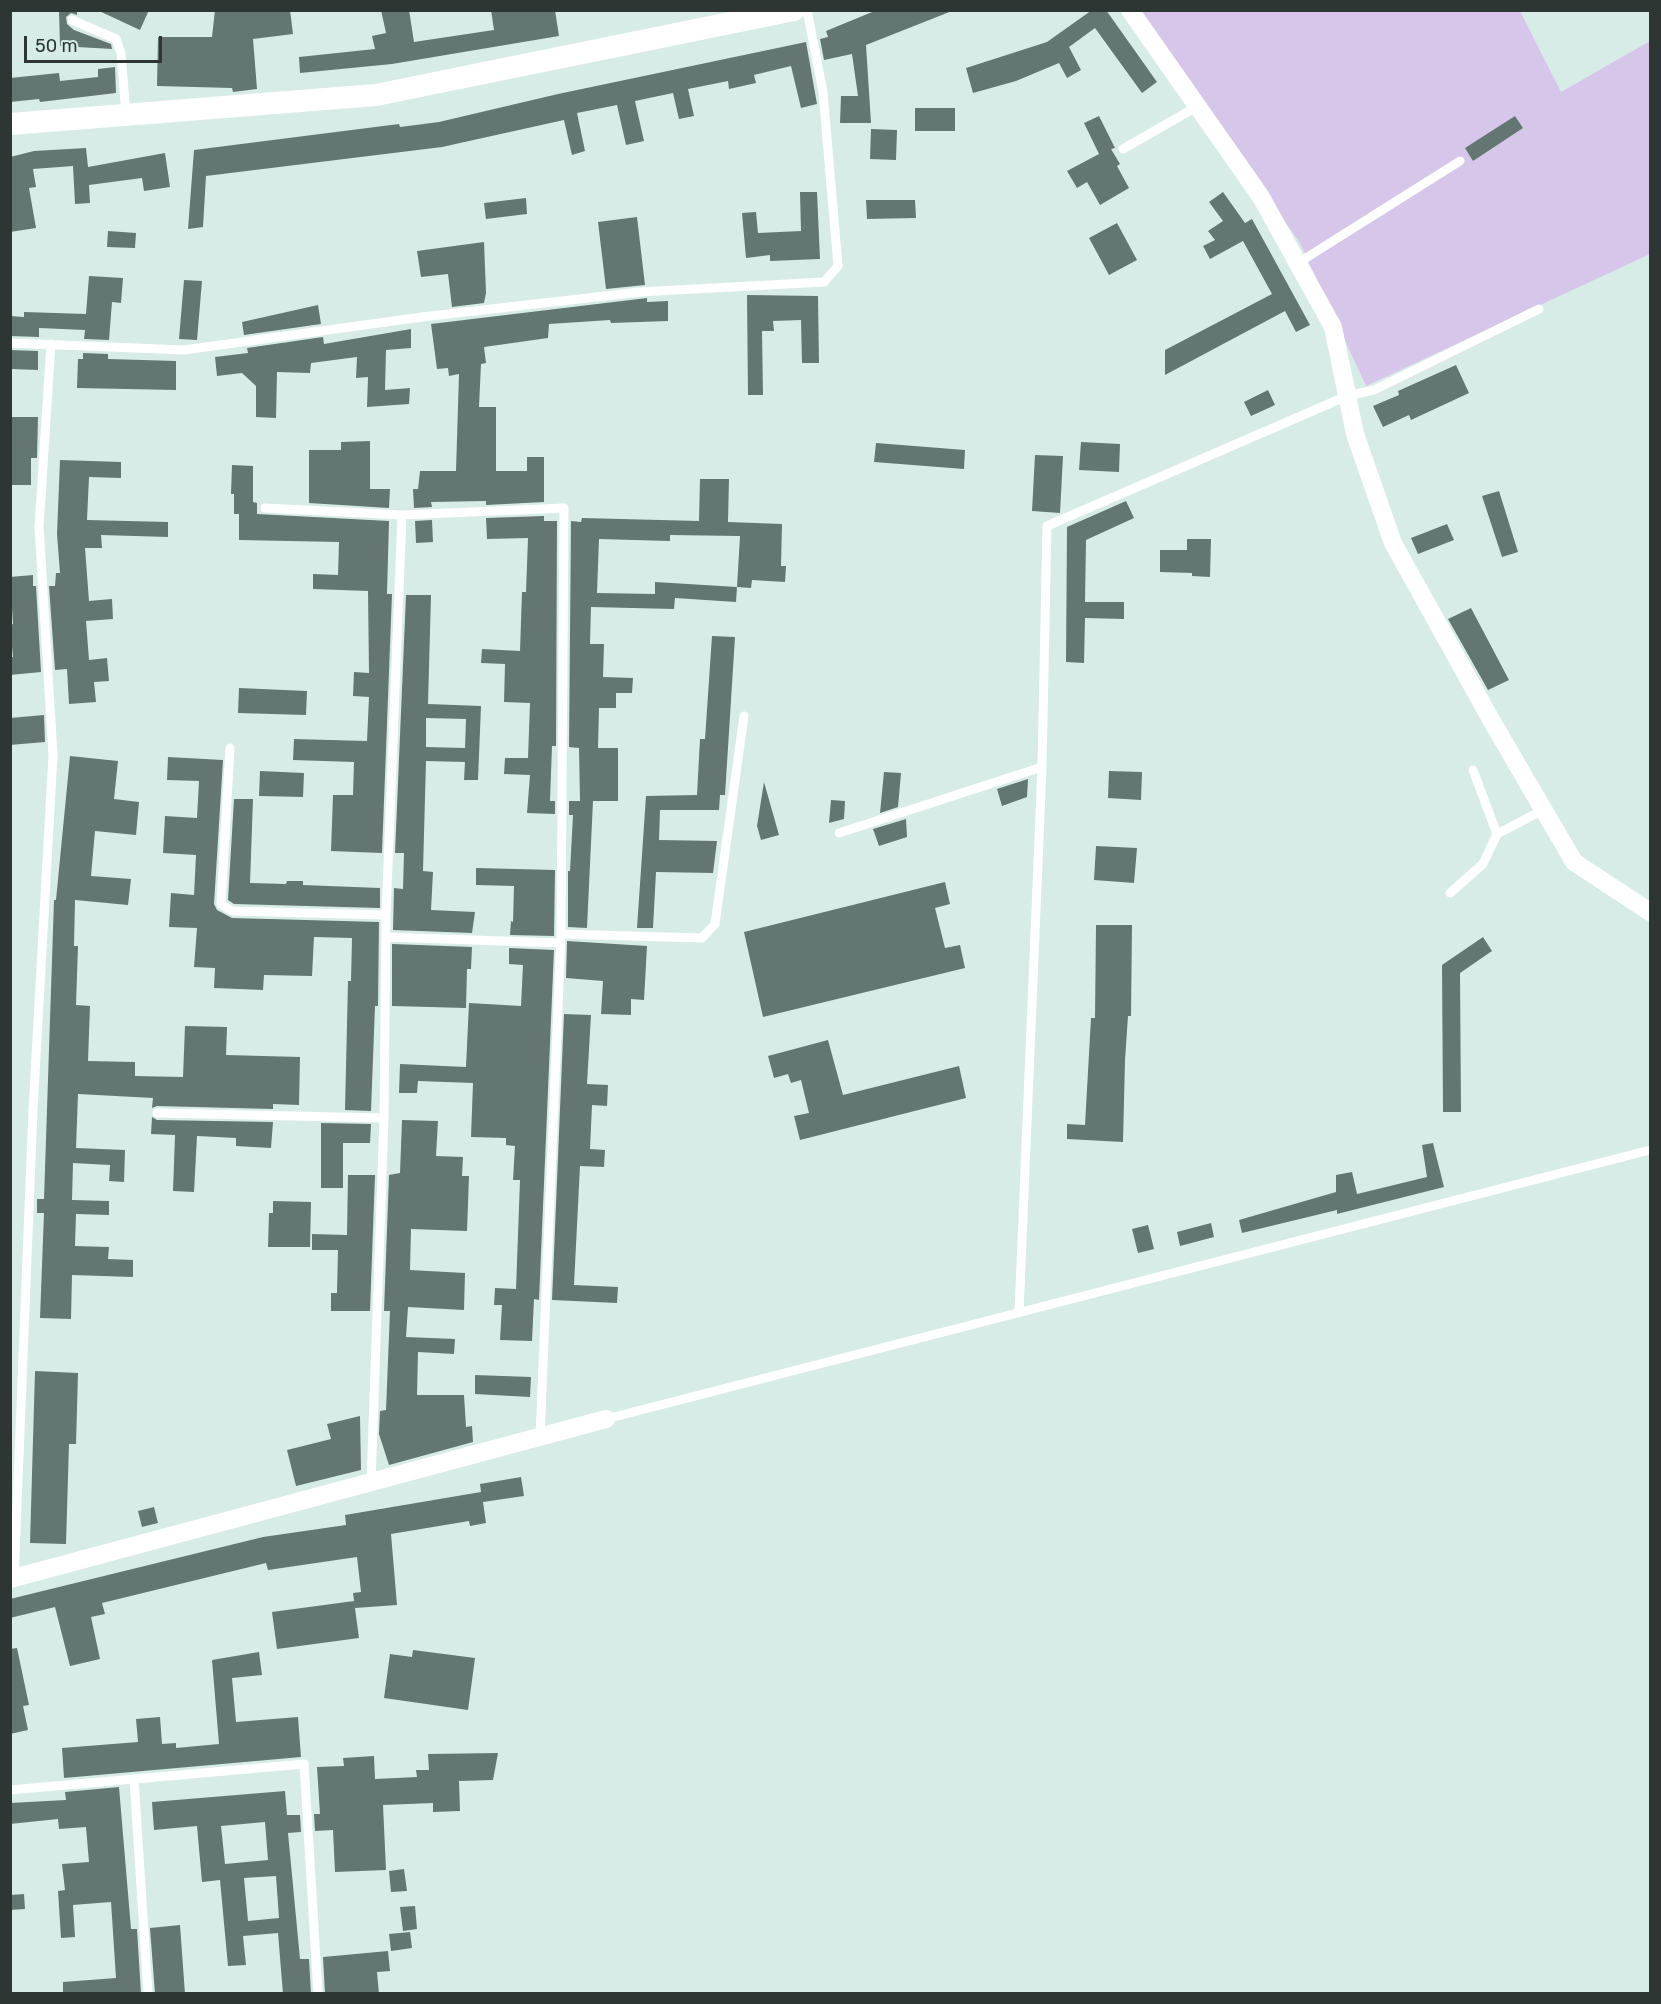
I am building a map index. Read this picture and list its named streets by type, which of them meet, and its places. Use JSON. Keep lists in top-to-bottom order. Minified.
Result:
{"scale_bar":"50 m"}
